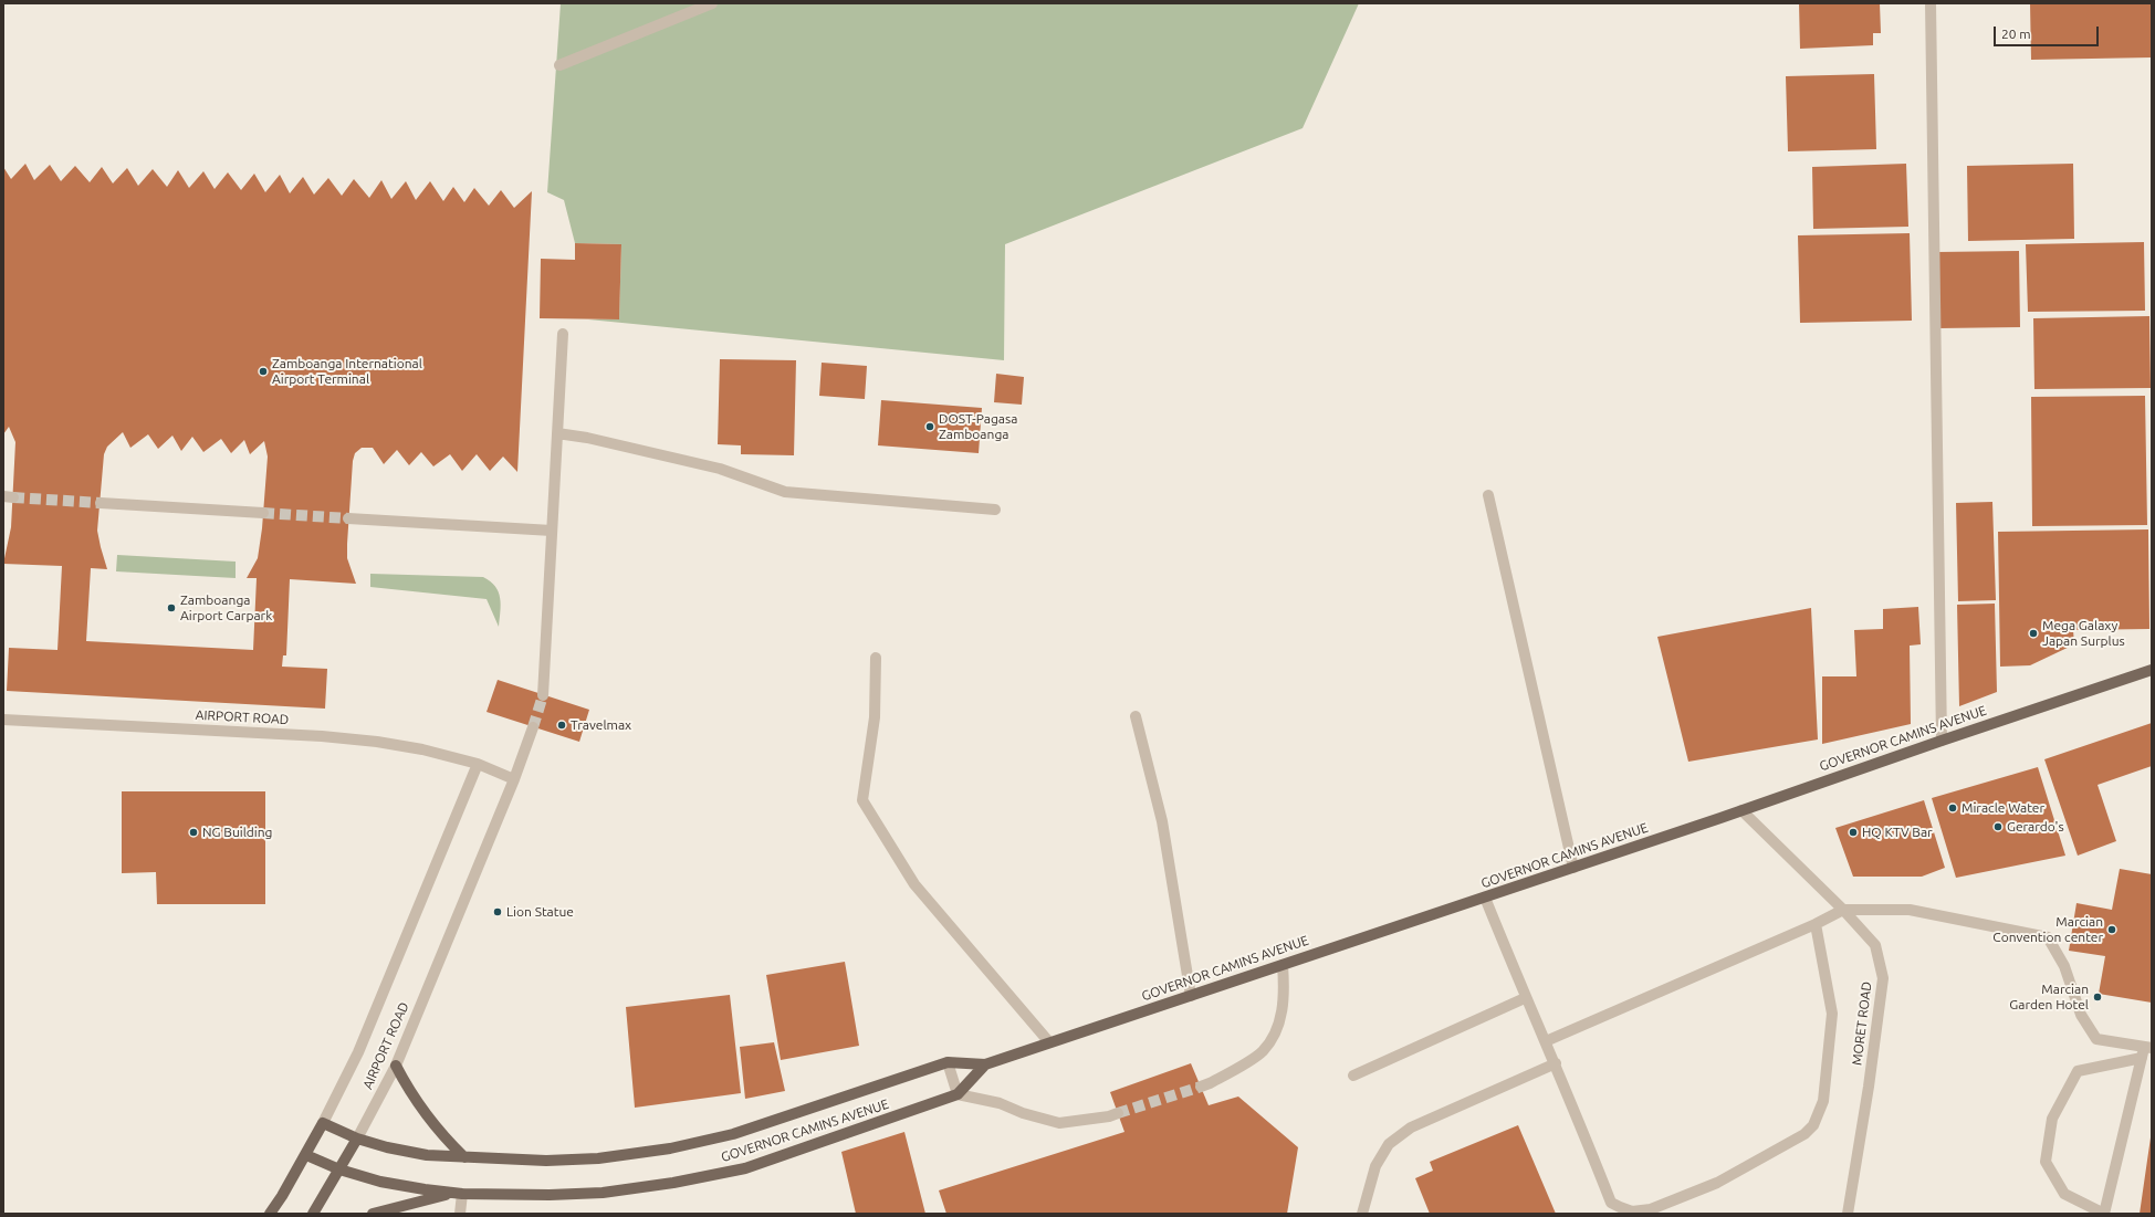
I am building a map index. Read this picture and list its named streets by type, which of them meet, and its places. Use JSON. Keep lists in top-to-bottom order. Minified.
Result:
{"streets":{"main road":["GOVERNOR CAMINS AVENUE"],"street":["AIRPORT ROAD","MORET ROAD"]},"crossings":[["AIRPORT ROAD","GOVERNOR CAMINS AVENUE"],["GOVERNOR CAMINS AVENUE","MORET ROAD"]],"places":["Zamboanga International Airport Terminal","DOST-Pagasa Zamboanga","Zamboanga Airport Carpark","Mega Galaxy Japan Surplus","Travelmax","Miracle Water","Gerardo's","NG Building","HQ KTV Bar","Lion Statue","Marcian Convention center","Marcian Garden Hotel"],"scale_bar":"20 m"}
